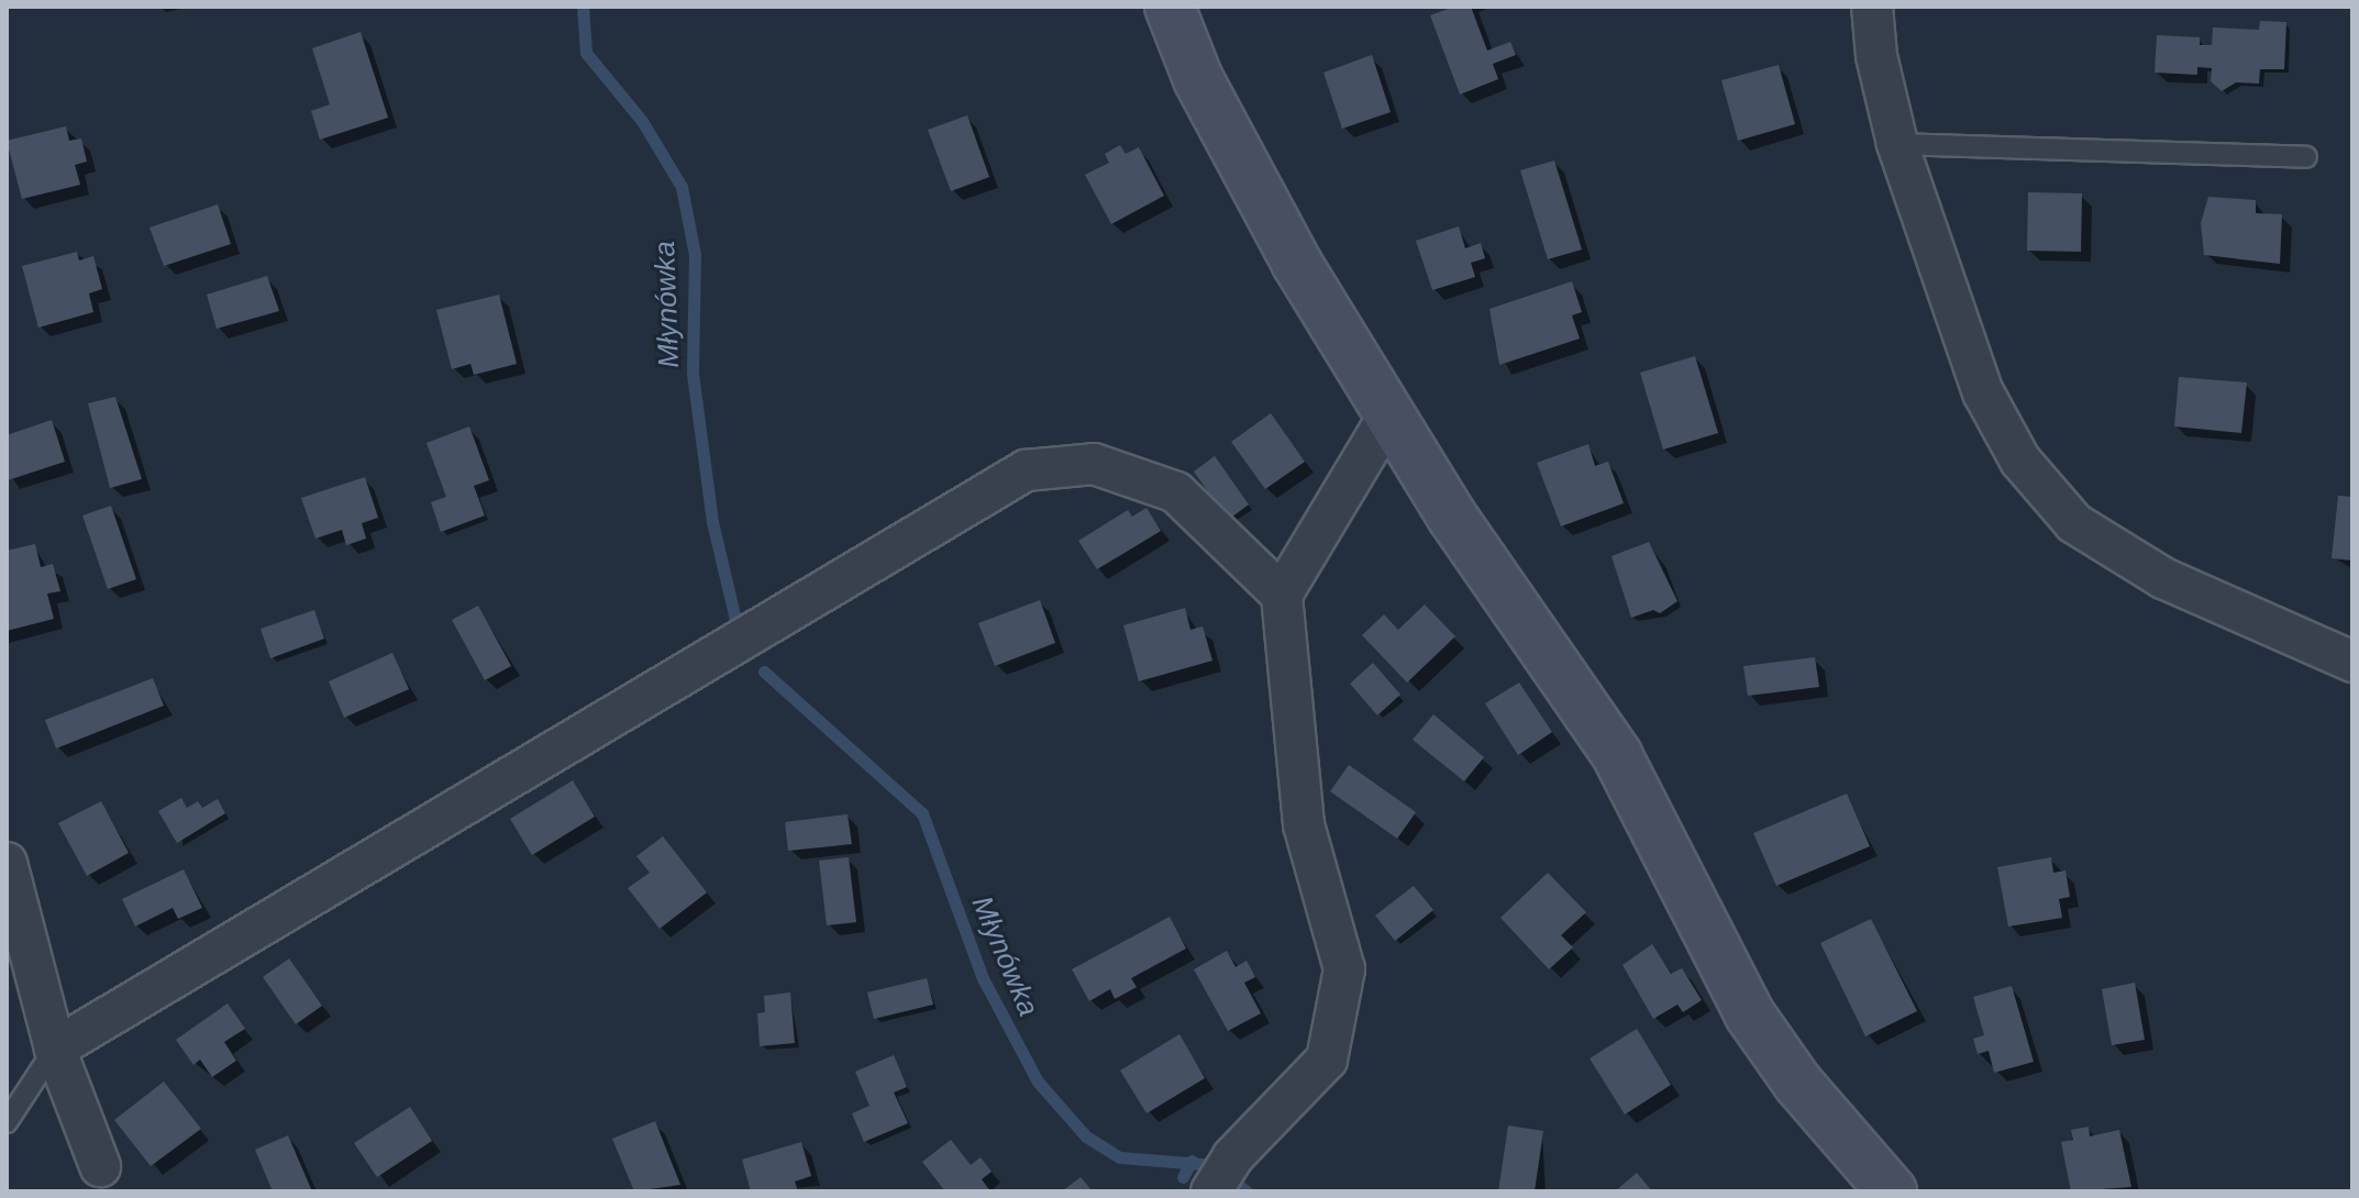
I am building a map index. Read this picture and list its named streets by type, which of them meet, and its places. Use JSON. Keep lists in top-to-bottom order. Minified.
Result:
{"water":["Młynówka"]}
